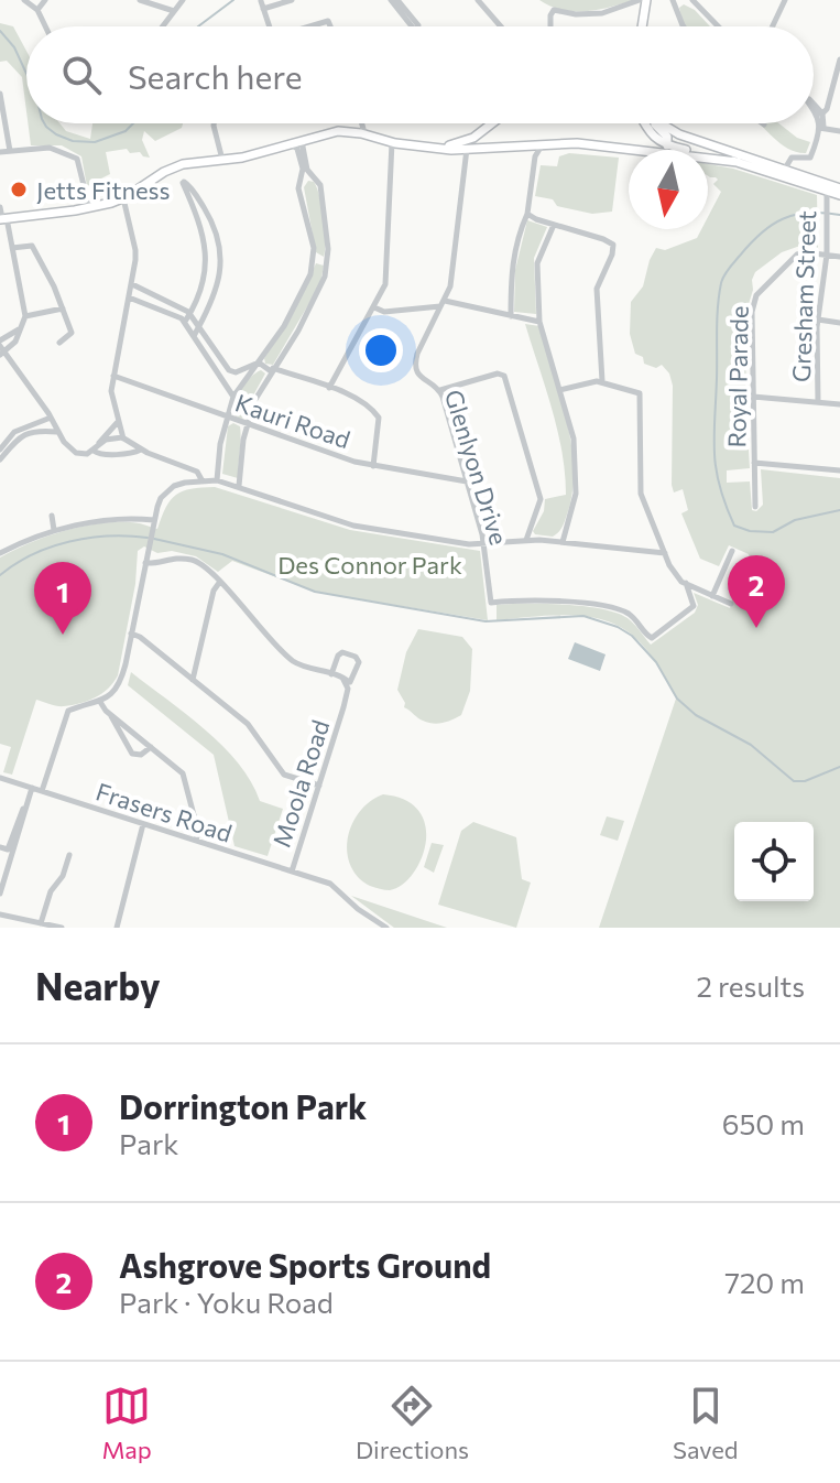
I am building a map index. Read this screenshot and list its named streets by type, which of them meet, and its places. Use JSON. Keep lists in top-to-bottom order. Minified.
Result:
{"streets":{"street":["Gresham Street","Royal Parade","Kauri Road","Glenlyon Drive","Moola Road","Frasers Road"]},"crossings":[["Gresham Street","Royal Parade"],["Kauri Road","Glenlyon Drive"],["Moola Road","Frasers Road"]],"parks":["Des Connor Park"],"places":["Jetts Fitness"],"north":"bottom","page":{"search":"Search here","pins":["2","1"],"heading":["Nearby","2 results"],"list":[{"mark":"1","name":"Dorrington Park","note":"Park","value":"650 m"},{"mark":"2","name":"Ashgrove Sports Ground","note":"Park · Yoku Road","value":"720 m"}],"nav":["Map","Directions","Saved"]}}
